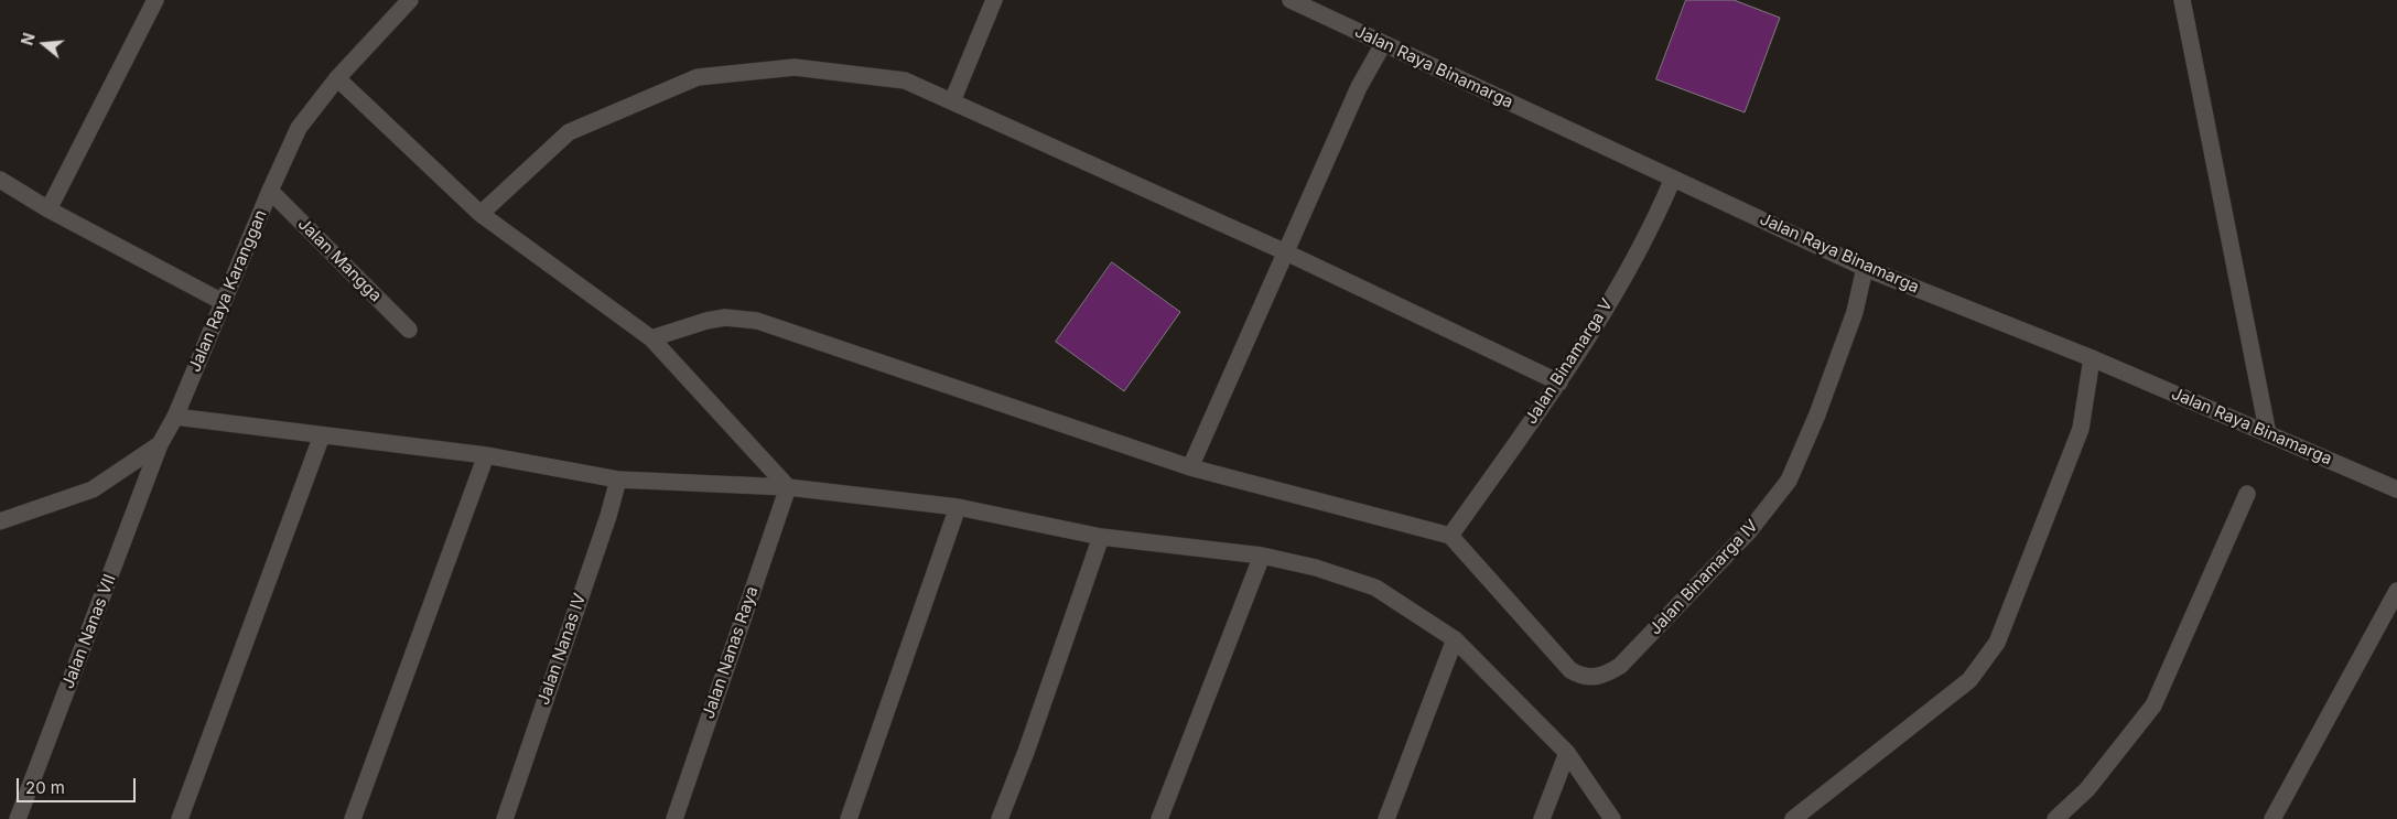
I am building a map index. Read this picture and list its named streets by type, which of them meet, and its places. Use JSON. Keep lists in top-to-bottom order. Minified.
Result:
{"streets":{"street":["Jalan Raya Binamarga","Jalan Mangga","Jalan Raya Karanggan","Jalan Binamarga V","Jalan Binamarga IV","Jalan Nanas VII","Jalan Nanas IV","Jalan Nanas Raya"]},"crossings":[["Jalan Raya Binamarga","Jalan Binamarga V"],["Jalan Raya Binamarga","Jalan Binamarga IV"],["Jalan Mangga","Jalan Raya Karanggan"],["Jalan Raya Karanggan","Jalan Nanas VII"],["Jalan Binamarga V","Jalan Binamarga IV"]],"scale_bar":"20 m","north":"left"}
